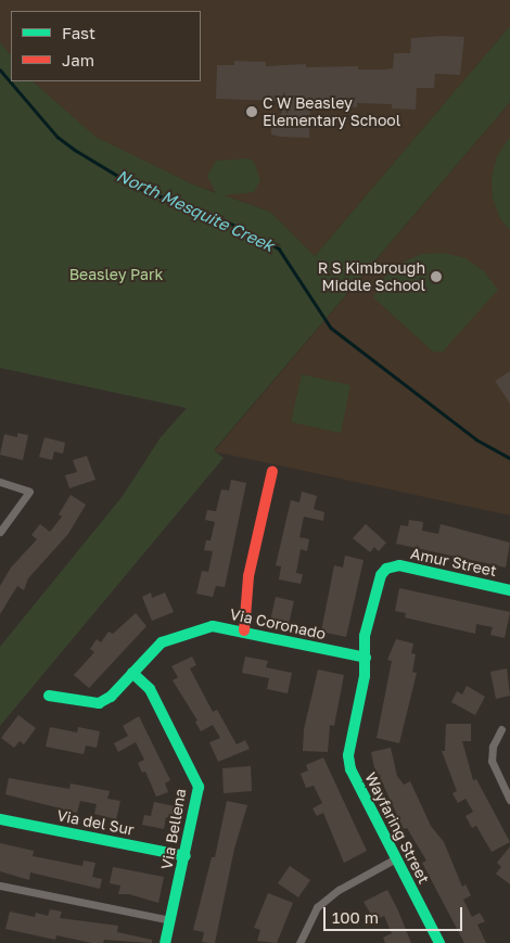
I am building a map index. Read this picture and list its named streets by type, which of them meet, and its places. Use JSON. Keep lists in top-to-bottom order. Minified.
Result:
{"streets":{"street":["Amur Street","Via Coronado","Via del Sur","Wayfaring Street","Via Bellena"]},"crossings":[["Amur Street","Via Coronado"],["Amur Street","Wayfaring Street"],["Via Coronado","Wayfaring Street"],["Via Coronado","Via Bellena"],["Via del Sur","Via Bellena"]],"water":["North Mesquite Creek"],"parks":["Beasley Park"],"places":["C W Beasley Elementary School","R S Kimbrough Middle School"],"legend":["Fast","Jam"],"scale_bar":"100 m"}
